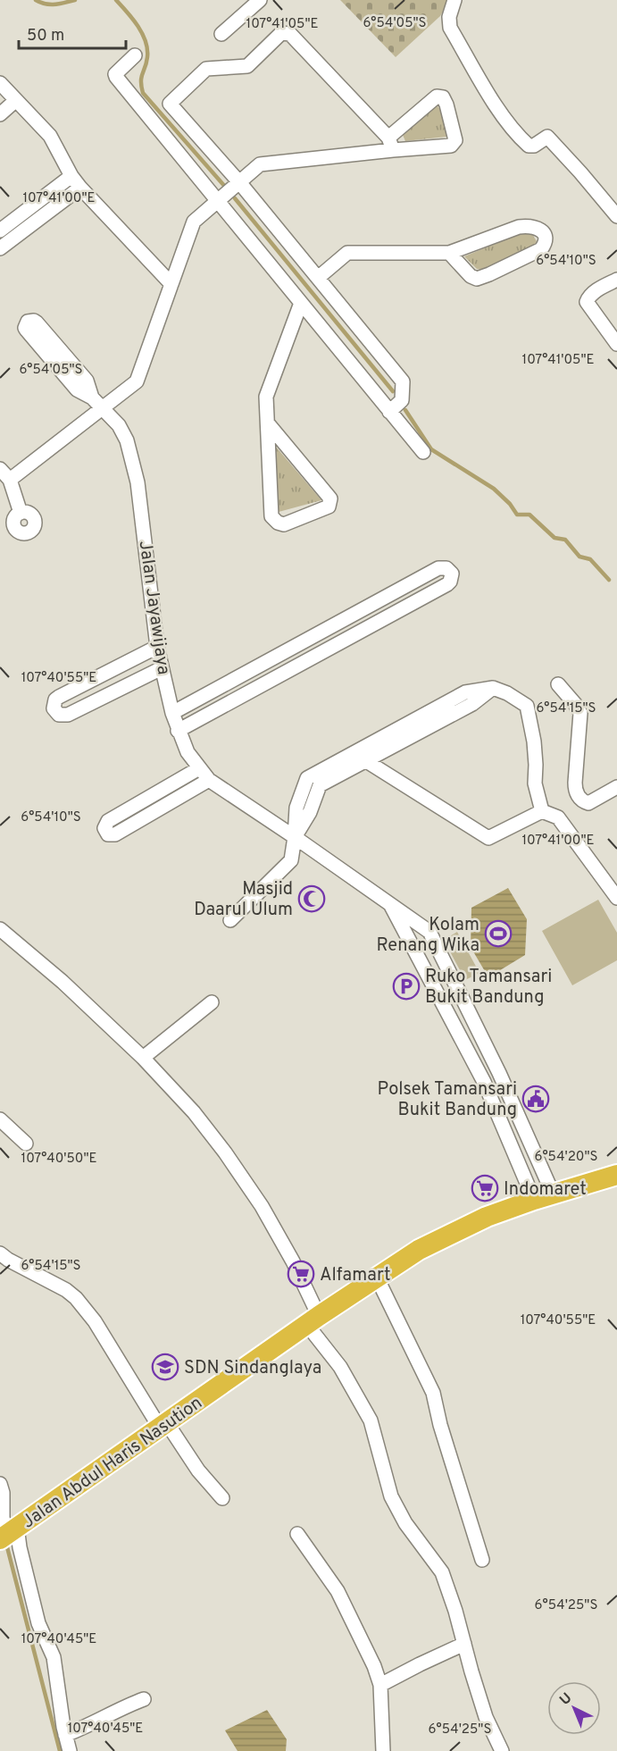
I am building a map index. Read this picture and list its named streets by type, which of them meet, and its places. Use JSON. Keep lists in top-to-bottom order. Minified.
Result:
{"streets":{"highway":["Jalan Abdul Haris Nasution"],"street":["Jalan Jayawijaya"]},"crossings":[["Jalan Jayawijaya","Jalan Abdul Haris Nasution"]],"places":{"mosque":["Masjid Daarul Ulum"],"sports":["Kolam Renang Wika"],"parking":["Ruko Tamansari Bukit Bandung"],"public building":["Polsek Tamansari Bukit Bandung"],"supermarket":["Indomaret","Alfamart"],"school or university":["SDN Sindanglaya"]},"scale_bar":"50 m","north":"top left","coordinates":["6°54'05\"S","107°41'05\"E","107°41'00\"E","6°54'10\"S","107°40'55\"E","6°54'15\"S","6°54'20\"S","107°40'50\"E","6°54'25\"S","107°40'45\"E"]}
